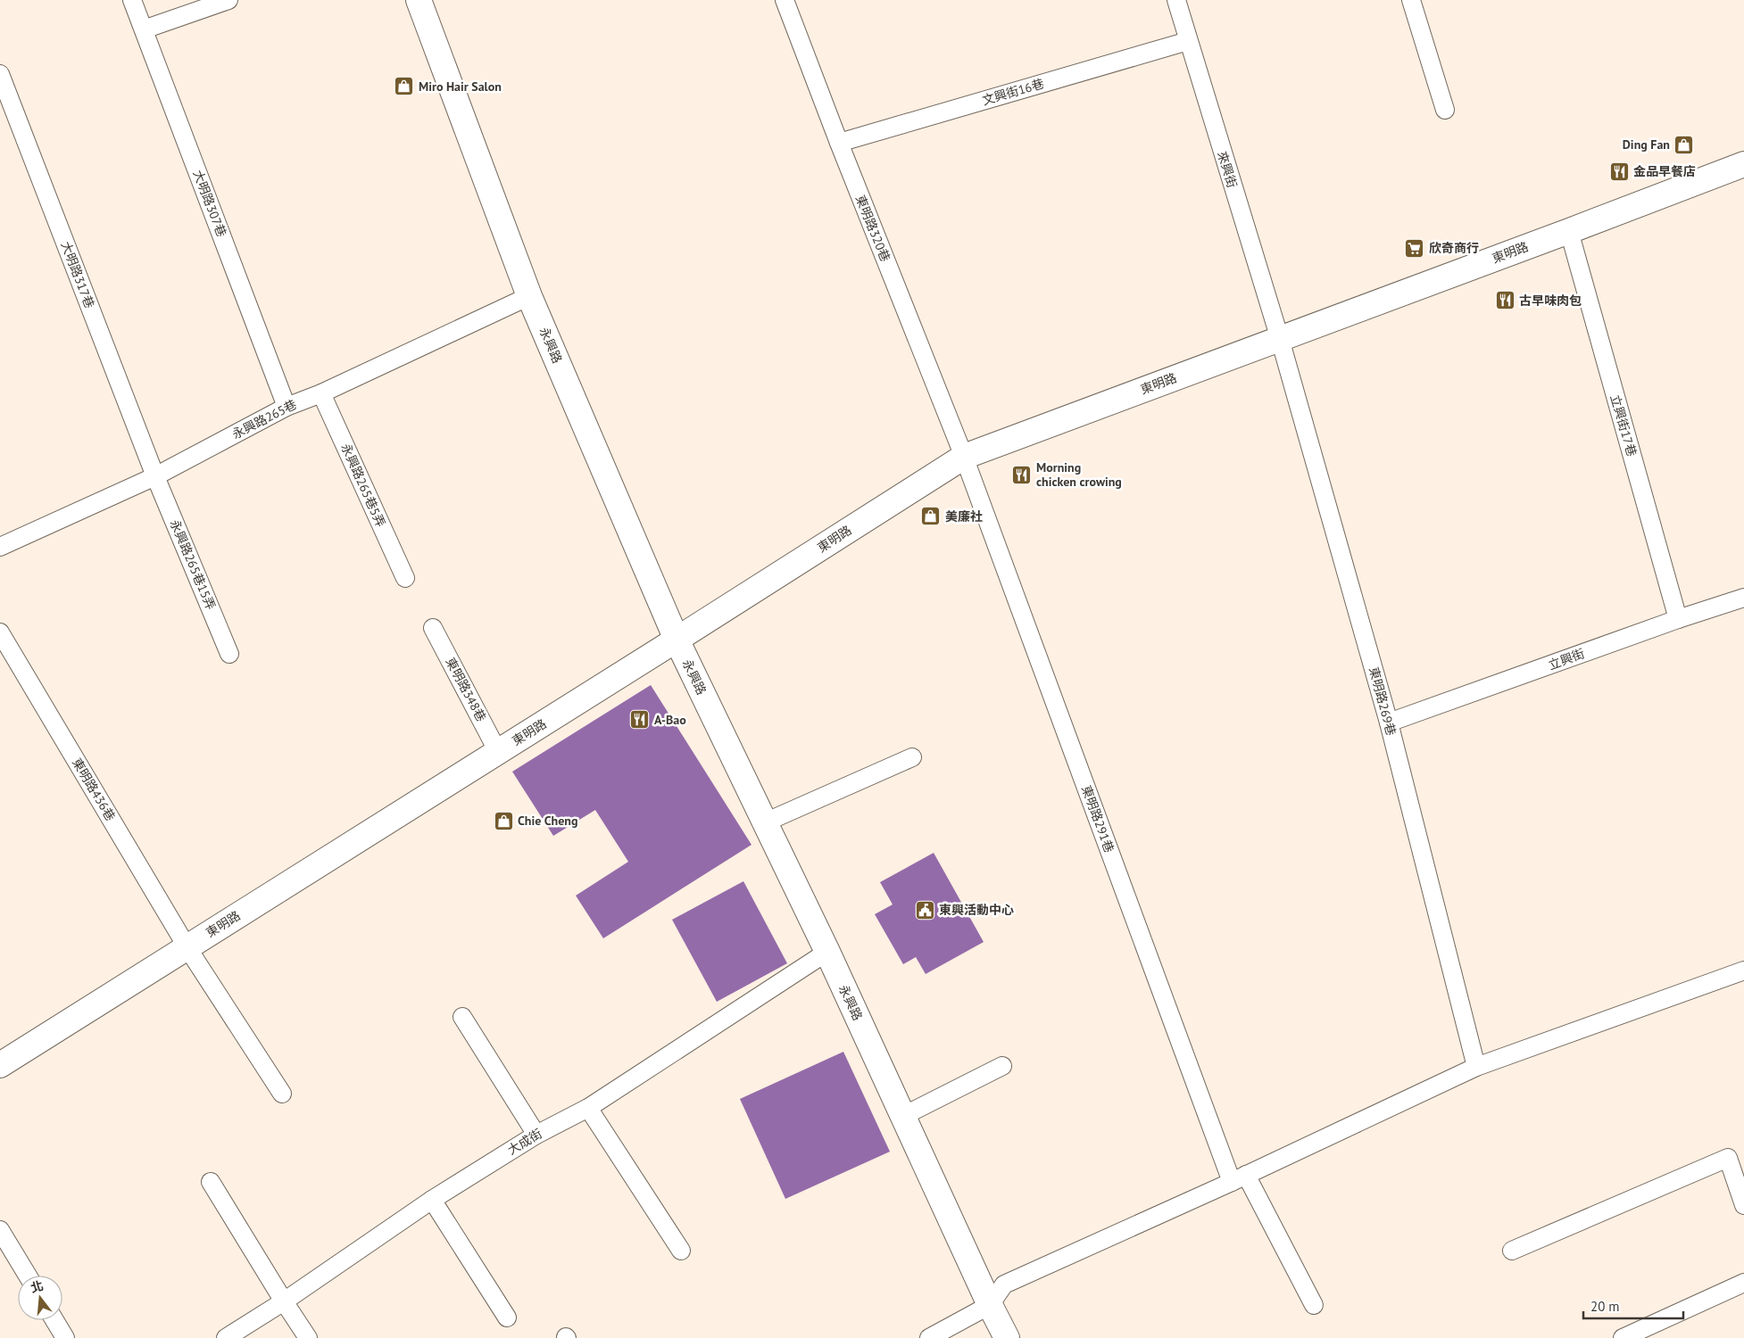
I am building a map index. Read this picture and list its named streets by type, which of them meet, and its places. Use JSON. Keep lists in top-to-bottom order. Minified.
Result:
{"streets":{"street":["東明路","永興路"],"lane":["文興街16巷","來興街","大明路307巷","東明路320巷","大明路317巷","永興路265巷","立興街17巷","永興路265巷5弄","永興路265巷15弄","立興街","東明路348巷","東明路269巷","東明路436巷","東明路291巷","大成街"]},"crossings":[["文興街16巷","來興街"],["文興街16巷","東明路320巷"],["來興街","東明路"],["來興街","東明路269巷"],["大明路307巷","永興路265巷"],["東明路320巷","東明路"],["東明路320巷","東明路291巷"],["東明路","永興路"],["東明路","立興街17巷"],["東明路","東明路348巷"],["東明路","東明路269巷"],["東明路","東明路436巷"],["東明路","東明路291巷"],["大明路317巷","永興路265巷"],["大明路317巷","永興路265巷15弄"],["永興路","永興路265巷"],["永興路","大成街"],["永興路265巷","永興路265巷5弄"],["永興路265巷","永興路265巷15弄"],["立興街17巷","立興街"],["立興街","東明路269巷"]],"places":{"shop":["Miro Hair Salon","Ding Fan","美廉社","Chie Cheng"],"restaurant":["金品早餐店","古早味肉包","Morning chicken crowing","A-Bao"],"supermarket":["欣奇商行"],"public building":["東興活動中心"]},"scale_bar":"20 m","north":"top"}
